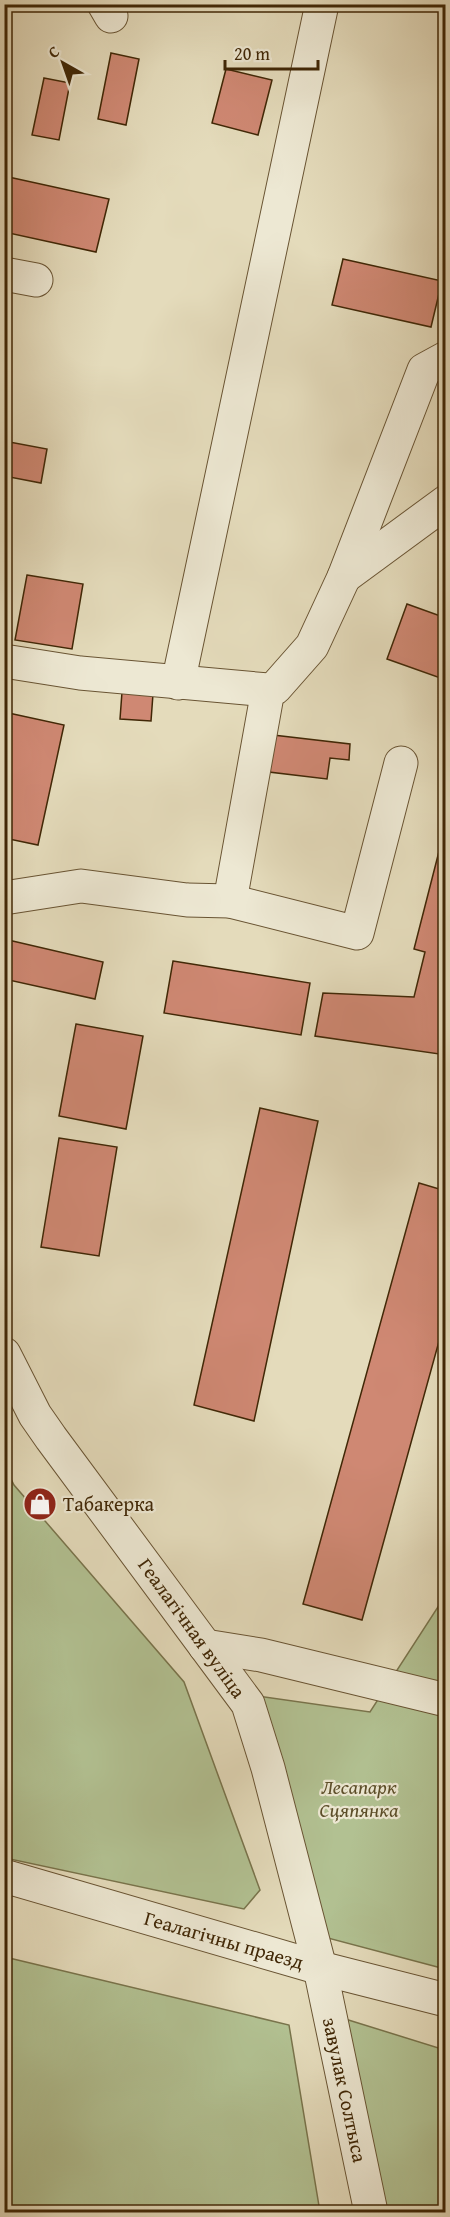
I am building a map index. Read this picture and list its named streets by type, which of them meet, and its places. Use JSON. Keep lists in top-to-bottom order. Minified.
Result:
{"streets":{"street":["Геалагічная вуліца","Геалагічны праезд","завулак Солтыса"]},"crossings":[["Геалагічная вуліца","Геалагічны праезд"],["Геалагічная вуліца","завулак Солтыса"],["Геалагічны праезд","завулак Солтыса"]],"parks":["Лесапарк Сцяпянка"],"places":{"shop":["Табакерка"]},"scale_bar":"20 m","north":"top left"}
